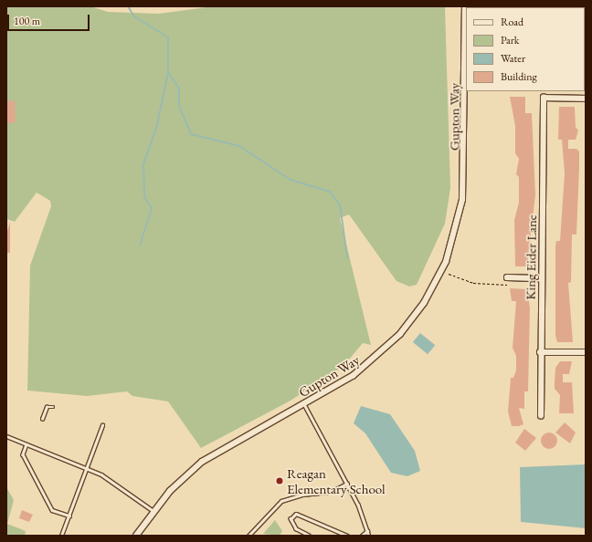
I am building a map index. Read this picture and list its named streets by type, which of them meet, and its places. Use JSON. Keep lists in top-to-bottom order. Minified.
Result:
{"streets":{"street":["Gupton Way","King Eider Lane"]},"places":["Reagan Elementary School"],"legend":["Road","Park","Water","Building"],"scale_bar":"100 m"}
